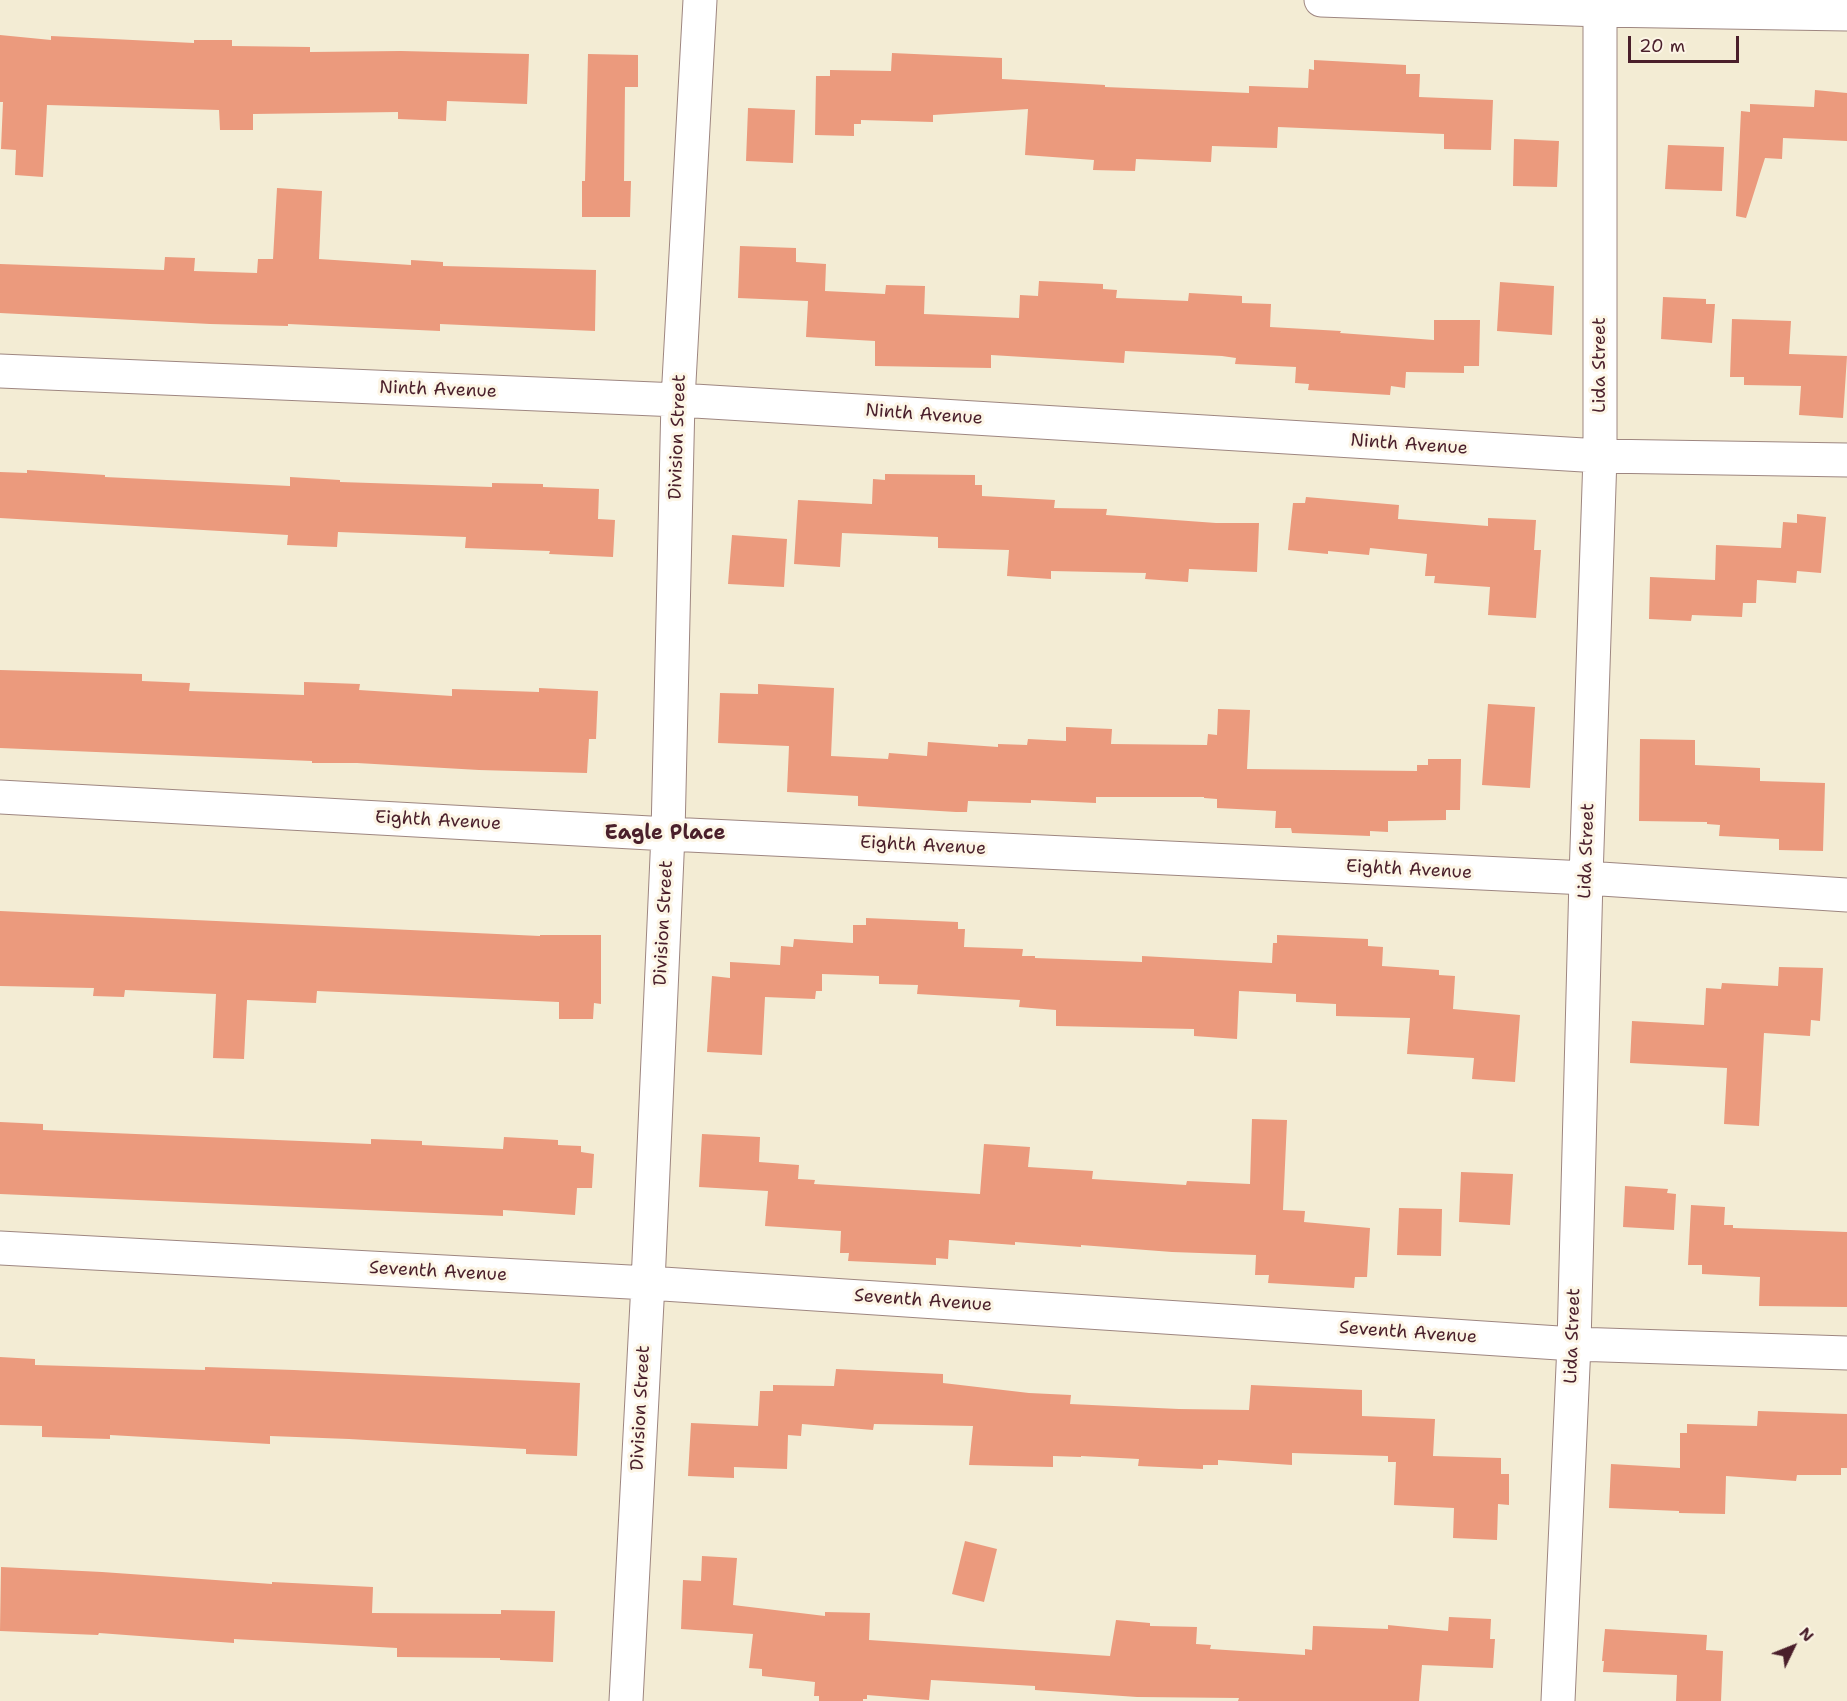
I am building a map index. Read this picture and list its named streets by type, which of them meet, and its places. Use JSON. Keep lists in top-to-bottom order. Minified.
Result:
{"streets":{"street":["Lida Street","Ninth Avenue","Division Street","Eighth Avenue","Seventh Avenue"]},"crossings":[["Lida Street","Ninth Avenue"],["Lida Street","Eighth Avenue"],["Lida Street","Seventh Avenue"],["Ninth Avenue","Division Street"],["Division Street","Eighth Avenue"],["Division Street","Seventh Avenue"]],"districts":["Eagle Place"],"scale_bar":"20 m","north":"top right"}
